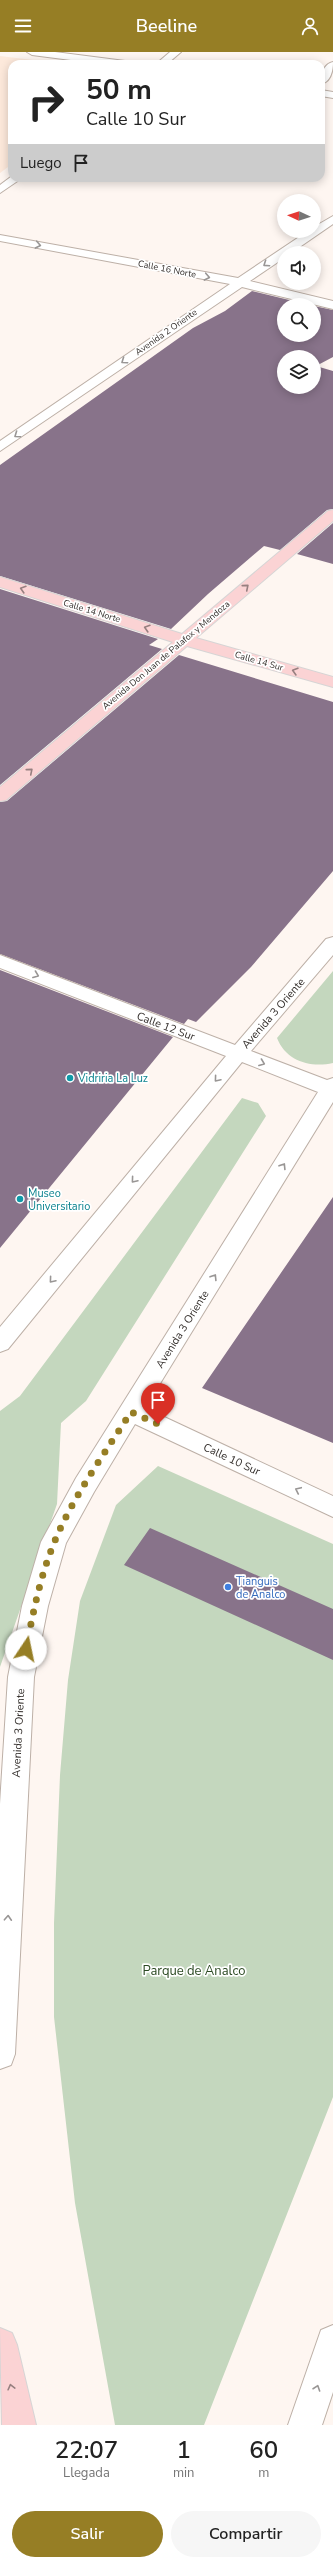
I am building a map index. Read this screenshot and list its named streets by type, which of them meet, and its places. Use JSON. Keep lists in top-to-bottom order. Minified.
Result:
{"streets":{"main road":["Calle 14 Norte","Avenida Don Juan de Palafox y Mendoza","Calle 14 Sur"],"street":["Calle 16 Norte","Avenida 2 Oriente","Avenida 3 Oriente","Calle 12 Sur","Calle 10 Sur"]},"crossings":[["Calle 16 Norte","Avenida 2 Oriente"],["Calle 14 Norte","Avenida Don Juan de Palafox y Mendoza"],["Calle 14 Norte","Calle 14 Sur"],["Avenida Don Juan de Palafox y Mendoza","Calle 14 Sur"],["Avenida 3 Oriente","Calle 12 Sur"],["Avenida 3 Oriente","Calle 10 Sur"]],"one_way":["Calle 16 Norte","Avenida 2 Oriente","Calle 14 Norte","Avenida Don Juan de Palafox y Mendoza","Calle 14 Sur","Calle 12 Sur","Calle 10 Sur"],"parks":["Parque de Analco"],"places":["Vidriria La Luz","Museo Universitario","Tianguis de Analco"],"north":"left","page":{"header":"Beeline","turn":["50 m","Calle 10 Sur"],"then":"Luego","eta":["22:07","Llegada","1","min","60","m"],"buttons":["Salir","Compartir"]}}
